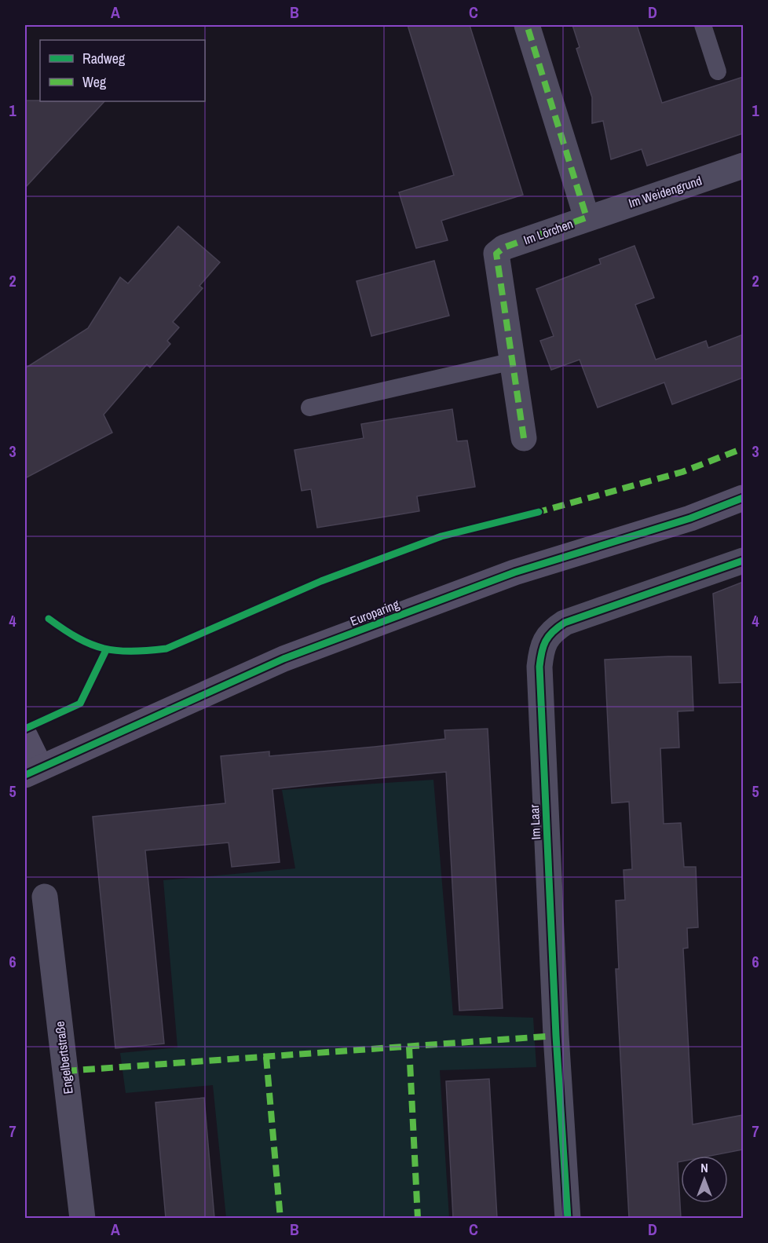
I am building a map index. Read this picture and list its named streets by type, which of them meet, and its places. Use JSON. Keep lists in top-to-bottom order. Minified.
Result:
{"streets":{"main road":["Europaring"],"street":["Im Weidengrund","Im Lörchen","Im Laar","Engelbertstraße"]},"crossings":[["Im Weidengrund","Im Lörchen"]],"legend":["Radweg","Weg"],"north":"top","grid":{"columns":["A","B","C","D"],"rows":["1","2","3","4","5","6","7"]}}
